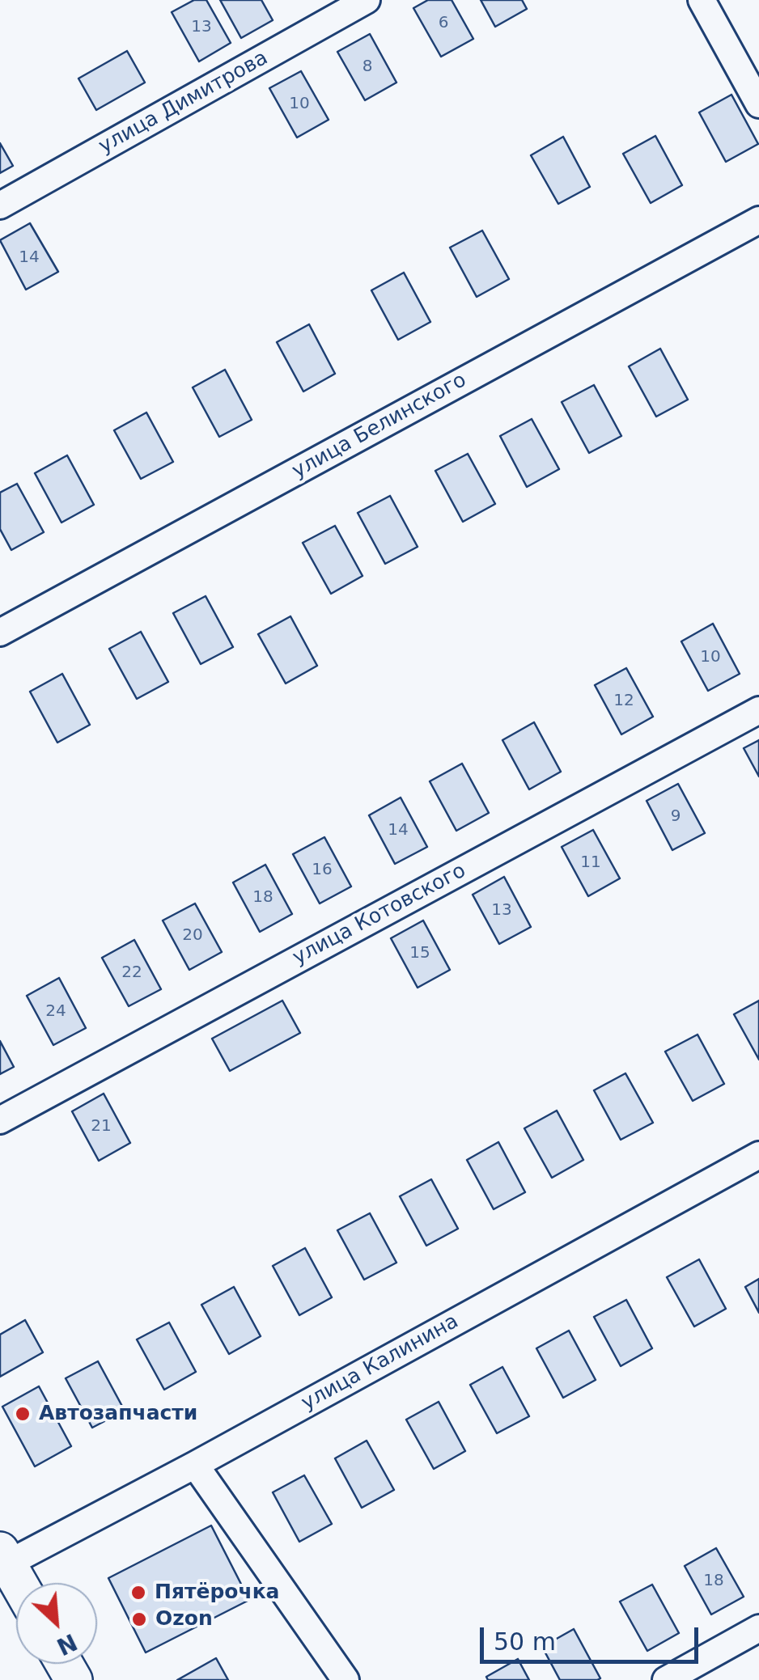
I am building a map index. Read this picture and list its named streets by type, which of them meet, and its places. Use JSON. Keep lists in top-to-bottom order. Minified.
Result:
{"streets":{"street":["улица Димитрова","улица Белинского","улица Котовского","улица Калинина"]},"places":["Автозапчасти","Пятёрочка","Ozon"],"house_numbers":["6","13","8","10","14","10","12","9","14","11","16","18","13","20","15","22","24","21","18"],"scale_bar":"50 m","north":"bottom right"}
